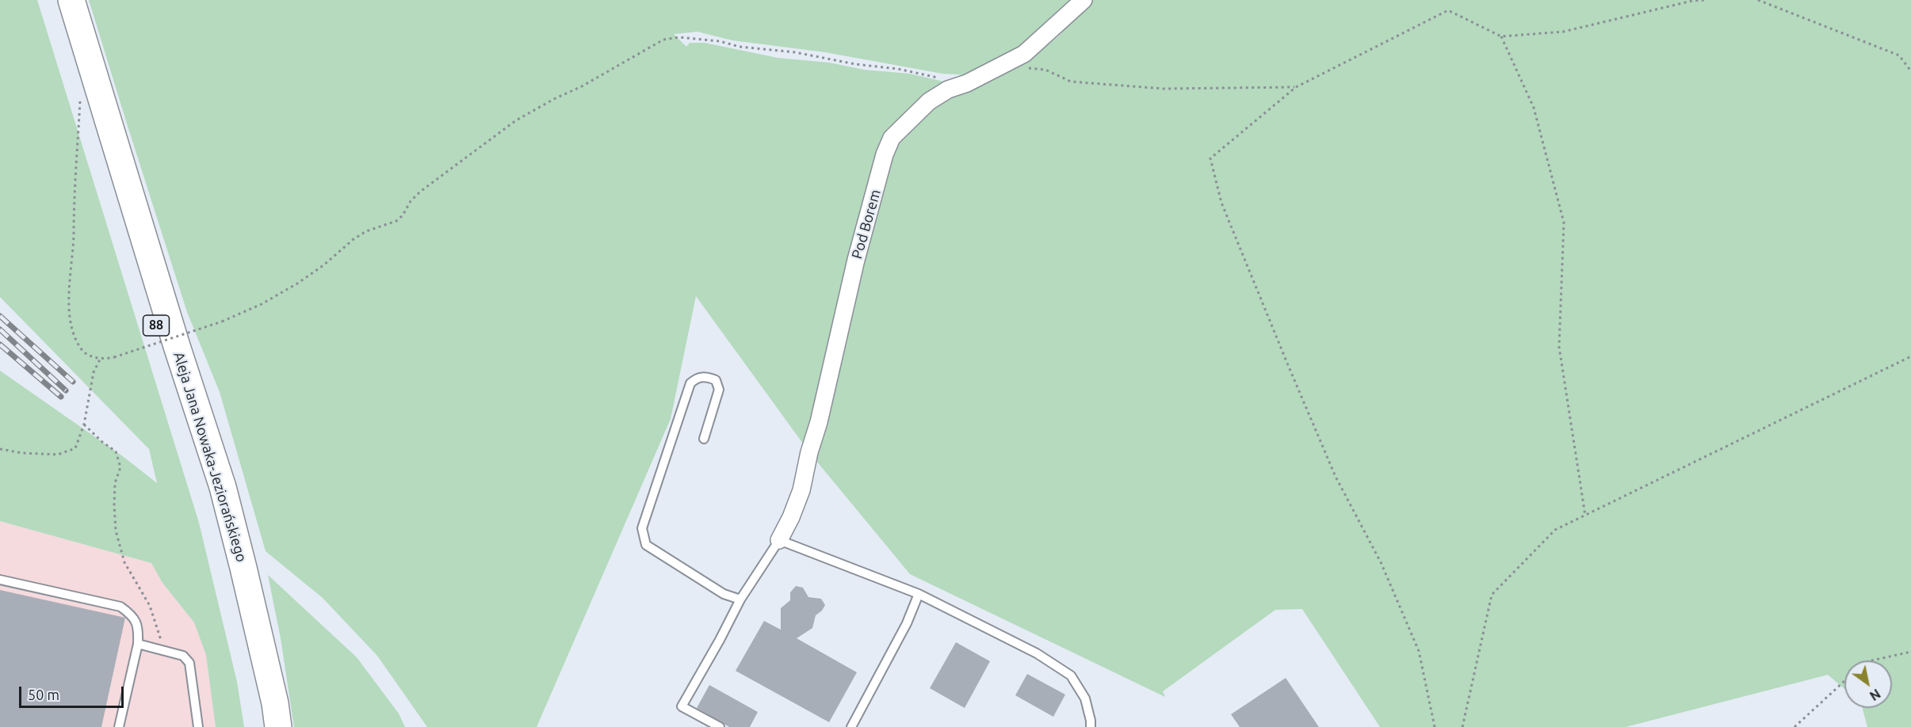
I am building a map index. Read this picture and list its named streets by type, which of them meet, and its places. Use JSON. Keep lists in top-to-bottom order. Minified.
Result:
{"streets":{"main road":["88","Aleja Jana Nowaka-Jeziorańskiego"],"street":["Pod Borem"]},"scale_bar":"50 m","north":"bottom right"}
